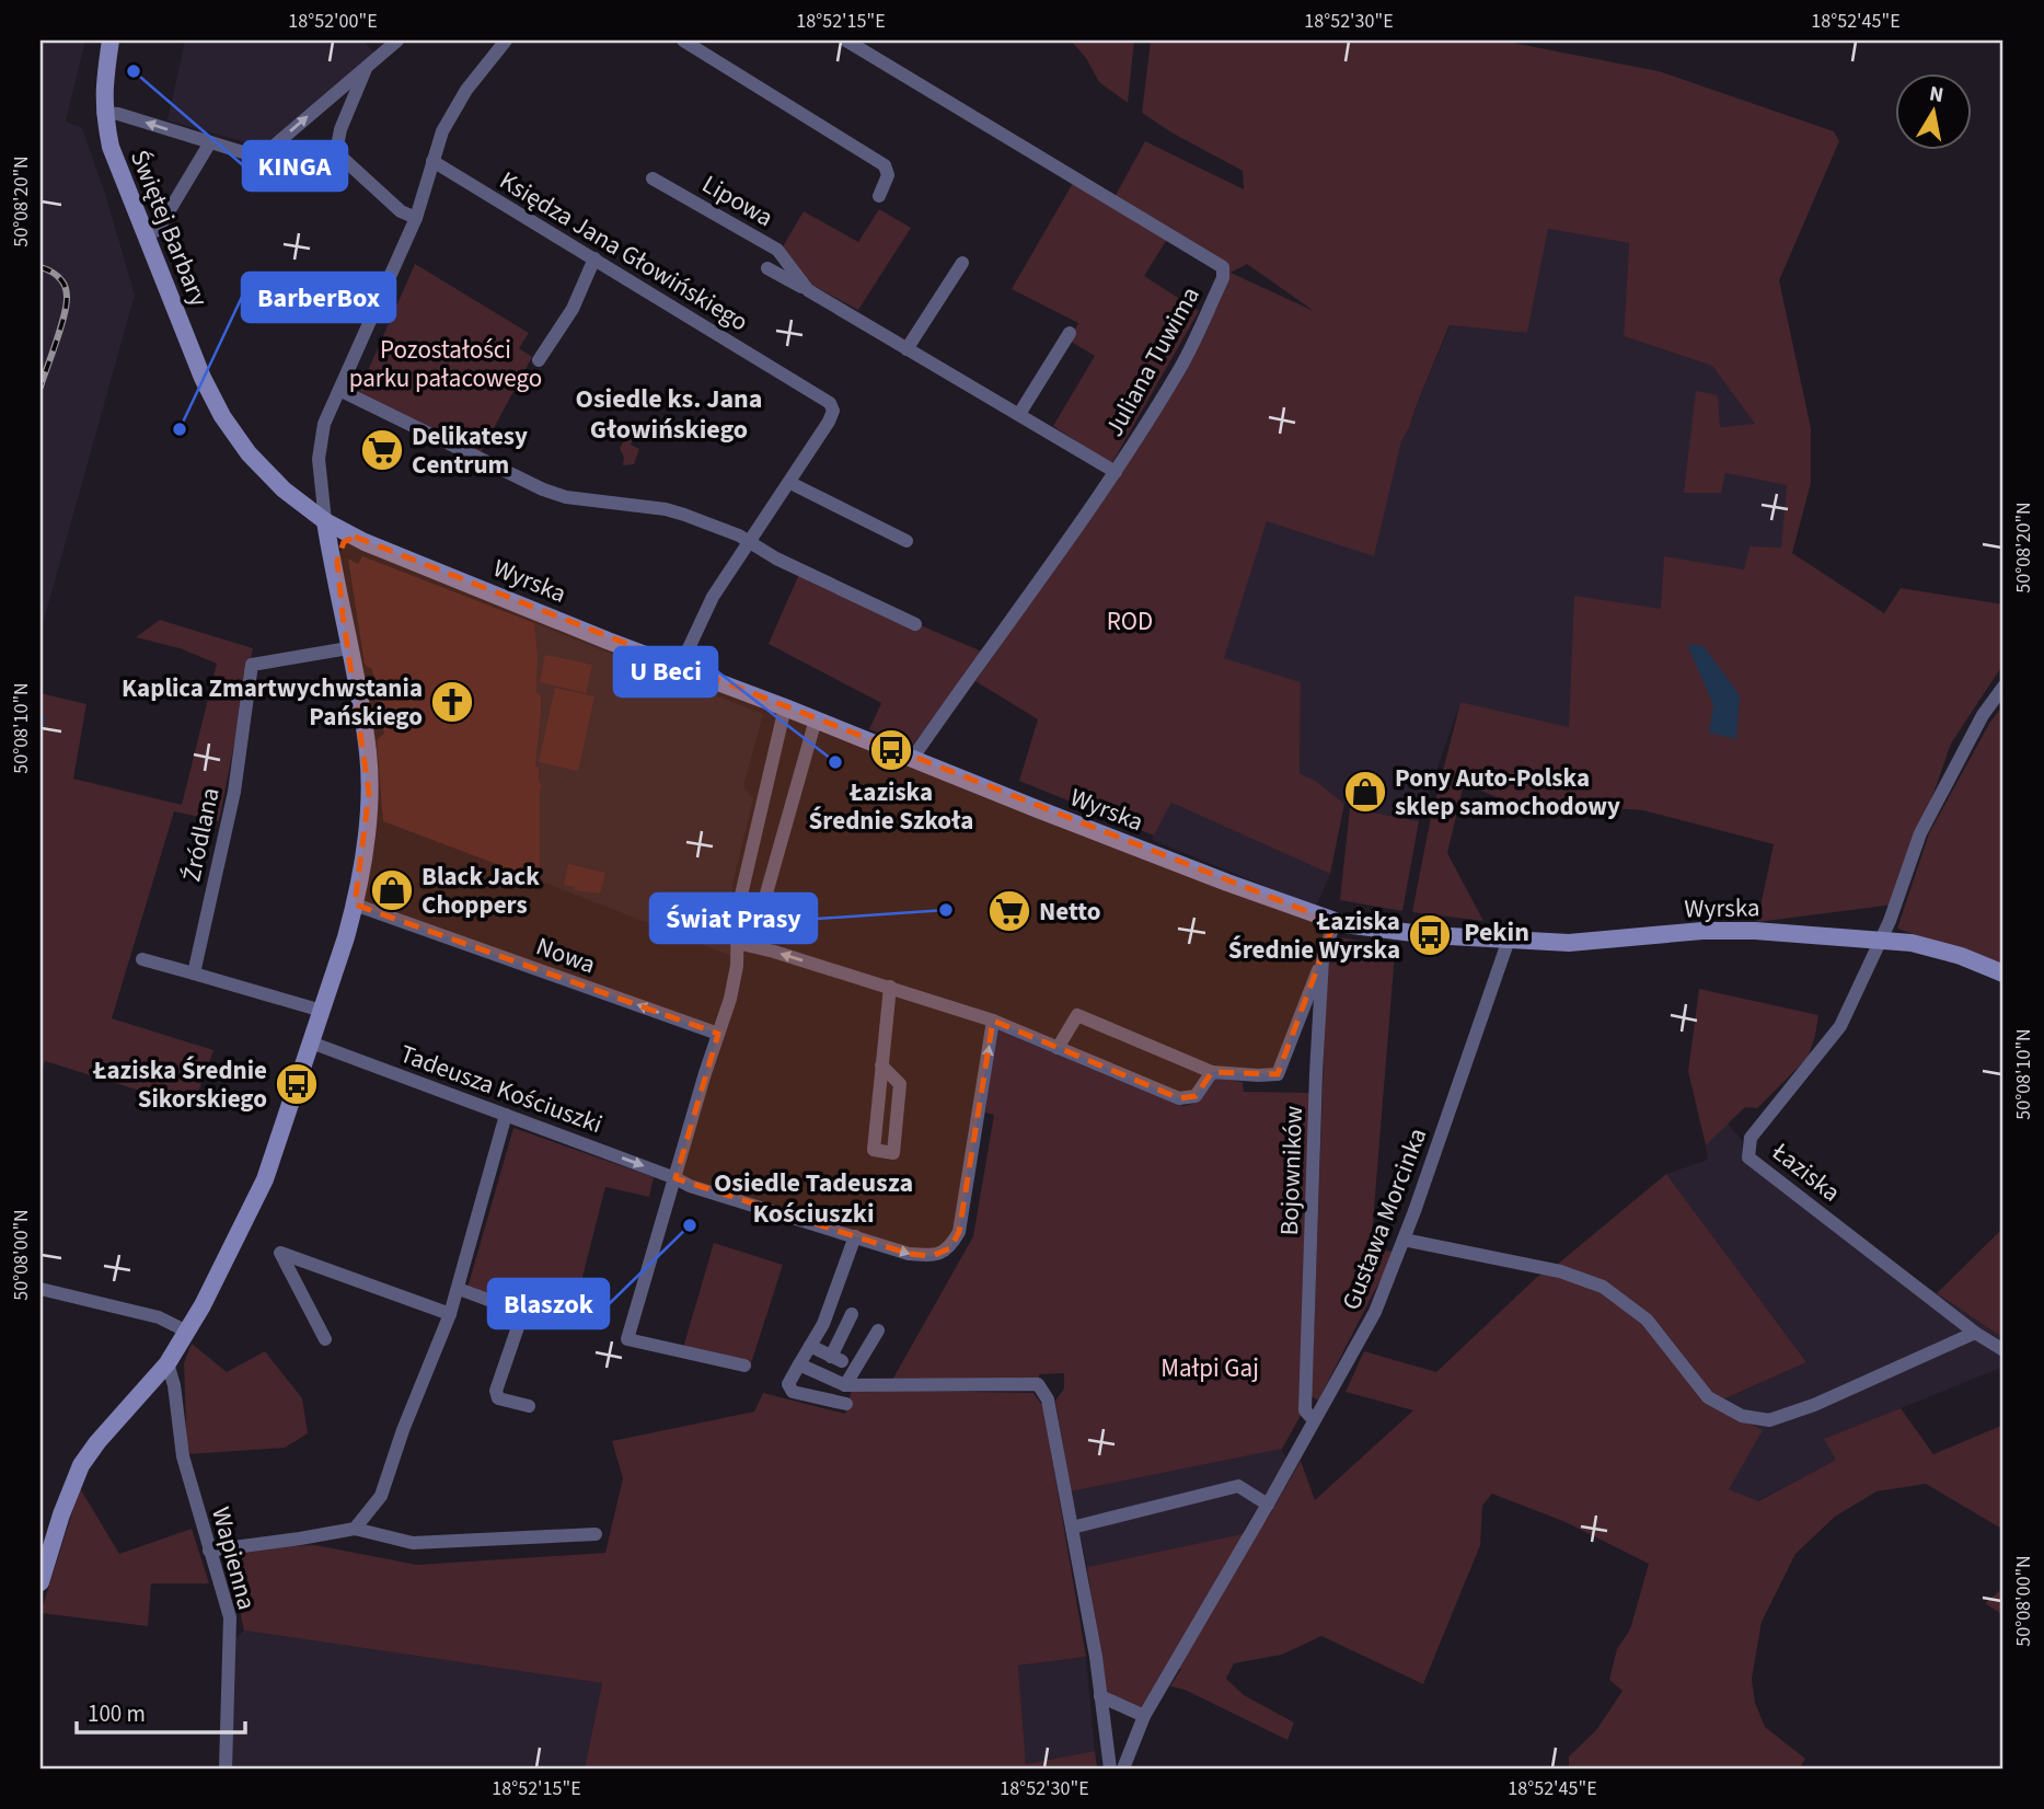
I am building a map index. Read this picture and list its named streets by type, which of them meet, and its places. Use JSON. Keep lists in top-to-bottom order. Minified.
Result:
{"streets":{"street":["Lipowa","Świętej Barbary","Księdza Jana Głowińskiego","Juliana Tuwima","Wyrska","Źródlana","Nowa","Tadeusza Kościuszki","Bojowników","Łaziska","Gustawa Morcinka","Wapienna"]},"crossings":[["Lipowa","Juliana Tuwima"],["Świętej Barbary","Wyrska"],["Księdza Jana Głowińskiego","Wyrska"],["Juliana Tuwima","Wyrska"],["Wyrska","Bojowników"],["Wyrska","Łaziska"],["Wyrska","Gustawa Morcinka"],["Bojowników","Gustawa Morcinka"]],"one_way":["Nowa","Tadeusza Kościuszki"],"districts":["Osiedle ks. Jana Głowińskiego","Pekin","Osiedle Tadeusza Kościuszki"],"parks":["Pozostałości parku pałacowego","ROD","Małpi Gaj"],"places":{"other":["KINGA","BarberBox","U Beci","Świat Prasy","Blaszok"],"supermarket":["Delikatesy Centrum","Netto"],"church":["Kaplica Zmartwychwstania Pańskiego"],"bus stop":["Łaziska Średnie Szkoła","Łaziska Średnie Wyrska","Łaziska Średnie Sikorskiego"],"shop":["Pony Auto-Polska sklep samochodowy","Black Jack Choppers"]},"scale_bar":"100 m","north":"top","coordinates":["18°52'00\"E","18°52'15\"E","18°52'30\"E","18°52'45\"E","50°08'20\"N","50°08'10\"N","50°08'00\"N"]}
